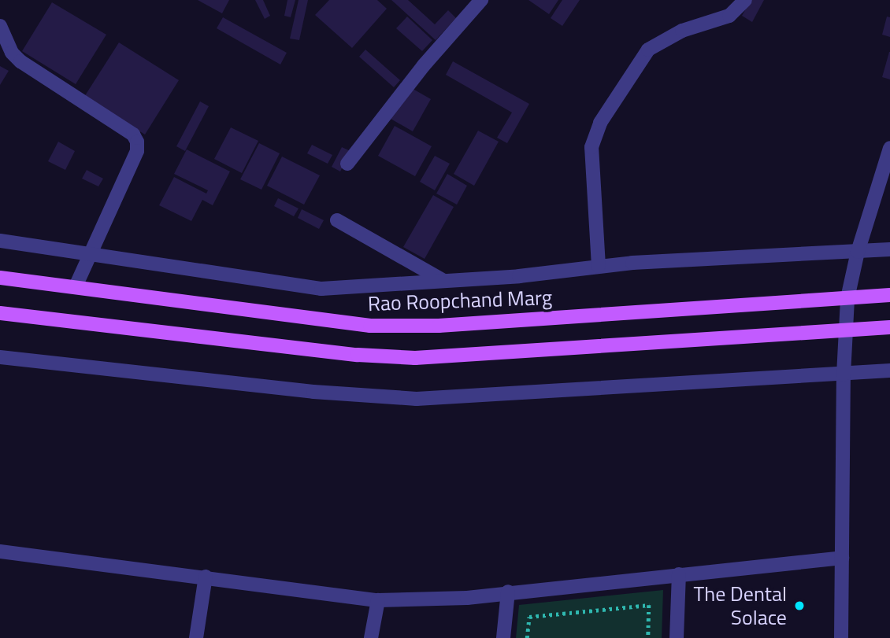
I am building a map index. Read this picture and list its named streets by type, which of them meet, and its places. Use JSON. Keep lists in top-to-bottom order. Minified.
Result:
{"streets":{"main road":["Rao Roopchand Marg"]},"places":["The Dental Solace"]}
